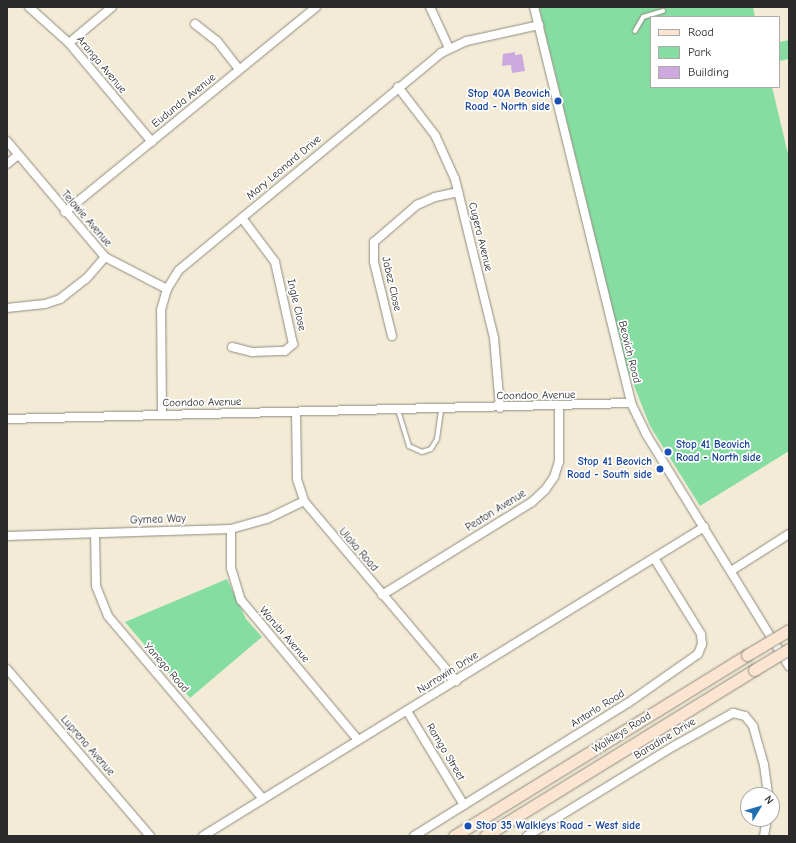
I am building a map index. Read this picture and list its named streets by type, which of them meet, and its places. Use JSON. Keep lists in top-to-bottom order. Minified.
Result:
{"streets":{"main road":["Walkleys Road"],"street":["Aranga Avenue","Eudunda Avenue","Mary Leonard Drive","Telowie Avenue","Cugera Avenue","Jabez Close","Ingle Close","Beovich Road","Coondoo Avenue","Peaton Avenue","Gymea Way","Ulaka Road","Warubi Avenue","Yanego Road","Nurrowin Drive","Antarlo Road","Baradine Drive","Luprena Avenue","Ramgo Street"]},"crossings":[["Aranga Avenue","Eudunda Avenue"],["Eudunda Avenue","Telowie Avenue"],["Mary Leonard Drive","Telowie Avenue"],["Mary Leonard Drive","Cugera Avenue"],["Mary Leonard Drive","Ingle Close"],["Mary Leonard Drive","Beovich Road"],["Mary Leonard Drive","Coondoo Avenue"],["Cugera Avenue","Jabez Close"],["Cugera Avenue","Coondoo Avenue"],["Beovich Road","Coondoo Avenue"],["Beovich Road","Nurrowin Drive"],["Coondoo Avenue","Peaton Avenue"],["Coondoo Avenue","Ulaka Road"],["Peaton Avenue","Ulaka Road"],["Gymea Way","Ulaka Road"],["Gymea Way","Warubi Avenue"],["Gymea Way","Yanego Road"],["Ulaka Road","Nurrowin Drive"],["Warubi Avenue","Nurrowin Drive"],["Yanego Road","Nurrowin Drive"],["Nurrowin Drive","Antarlo Road"],["Nurrowin Drive","Ramgo Street"],["Antarlo Road","Ramgo Street"]],"places":["Stop 40A Beovich Road - North side","Stop 41 Beovich Road - North side","Stop 41 Beovich Road - South side","Stop 35 Walkleys Road - West side"],"legend":["Road","Park","Building"],"north":"top right"}
